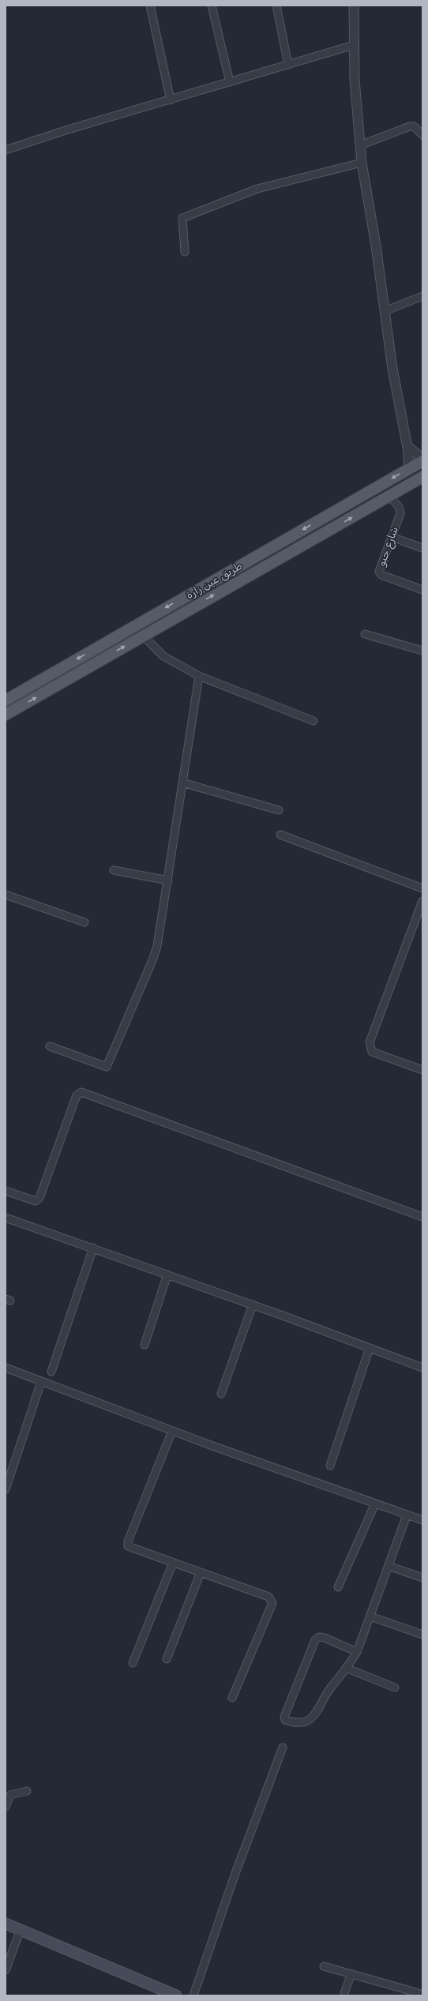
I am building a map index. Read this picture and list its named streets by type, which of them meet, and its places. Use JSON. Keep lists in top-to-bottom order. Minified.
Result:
{"streets":{"main road":["طريق عين زارة"],"street":["شارع جبو"]},"crossings":[["شارع جبو","طريق عين زارة"]]}
